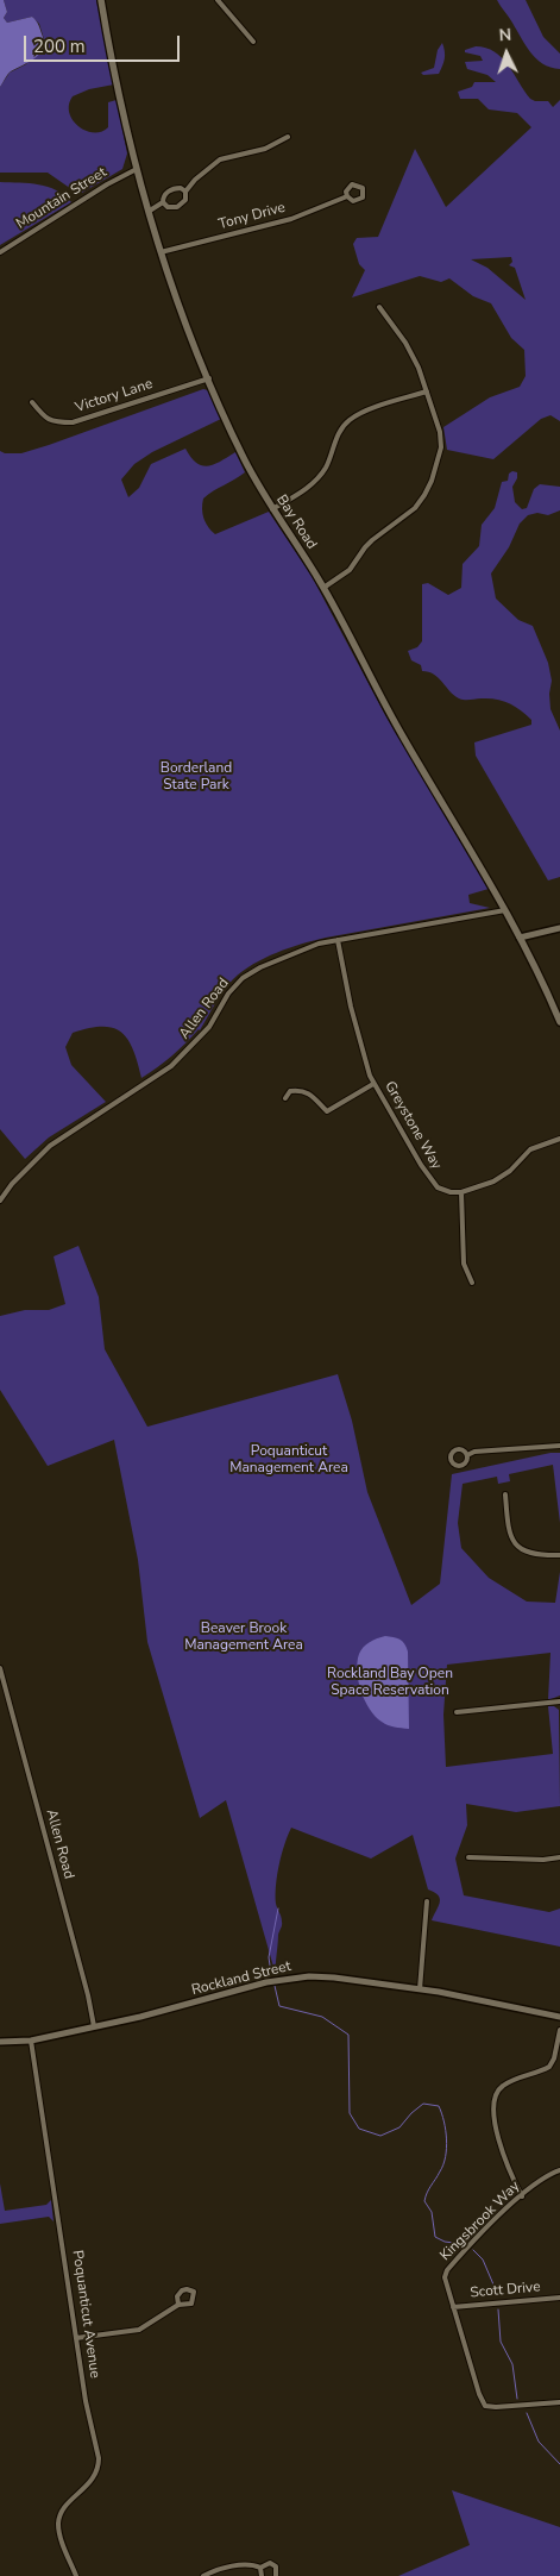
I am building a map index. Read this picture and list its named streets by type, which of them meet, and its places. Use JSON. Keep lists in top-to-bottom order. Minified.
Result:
{"streets":{"main road":["Bay Road"],"street":["Mountain Street","Tony Drive","Victory Lane","Allen Road","Greystone Way","Rockland Street","Kingsbrook Way","Scott Drive","Poquanticut Avenue"]},"crossings":[["Mountain Street","Bay Road"],["Tony Drive","Bay Road"],["Victory Lane","Bay Road"],["Bay Road","Allen Road"],["Allen Road","Greystone Way"],["Allen Road","Rockland Street"],["Rockland Street","Poquanticut Avenue"],["Kingsbrook Way","Scott Drive"]],"parks":["Borderland State Park","Poquanticut Management Area","Beaver Brook Management Area","Rockland Bay Open Space Reservation"],"scale_bar":"200 m","north":"top"}
